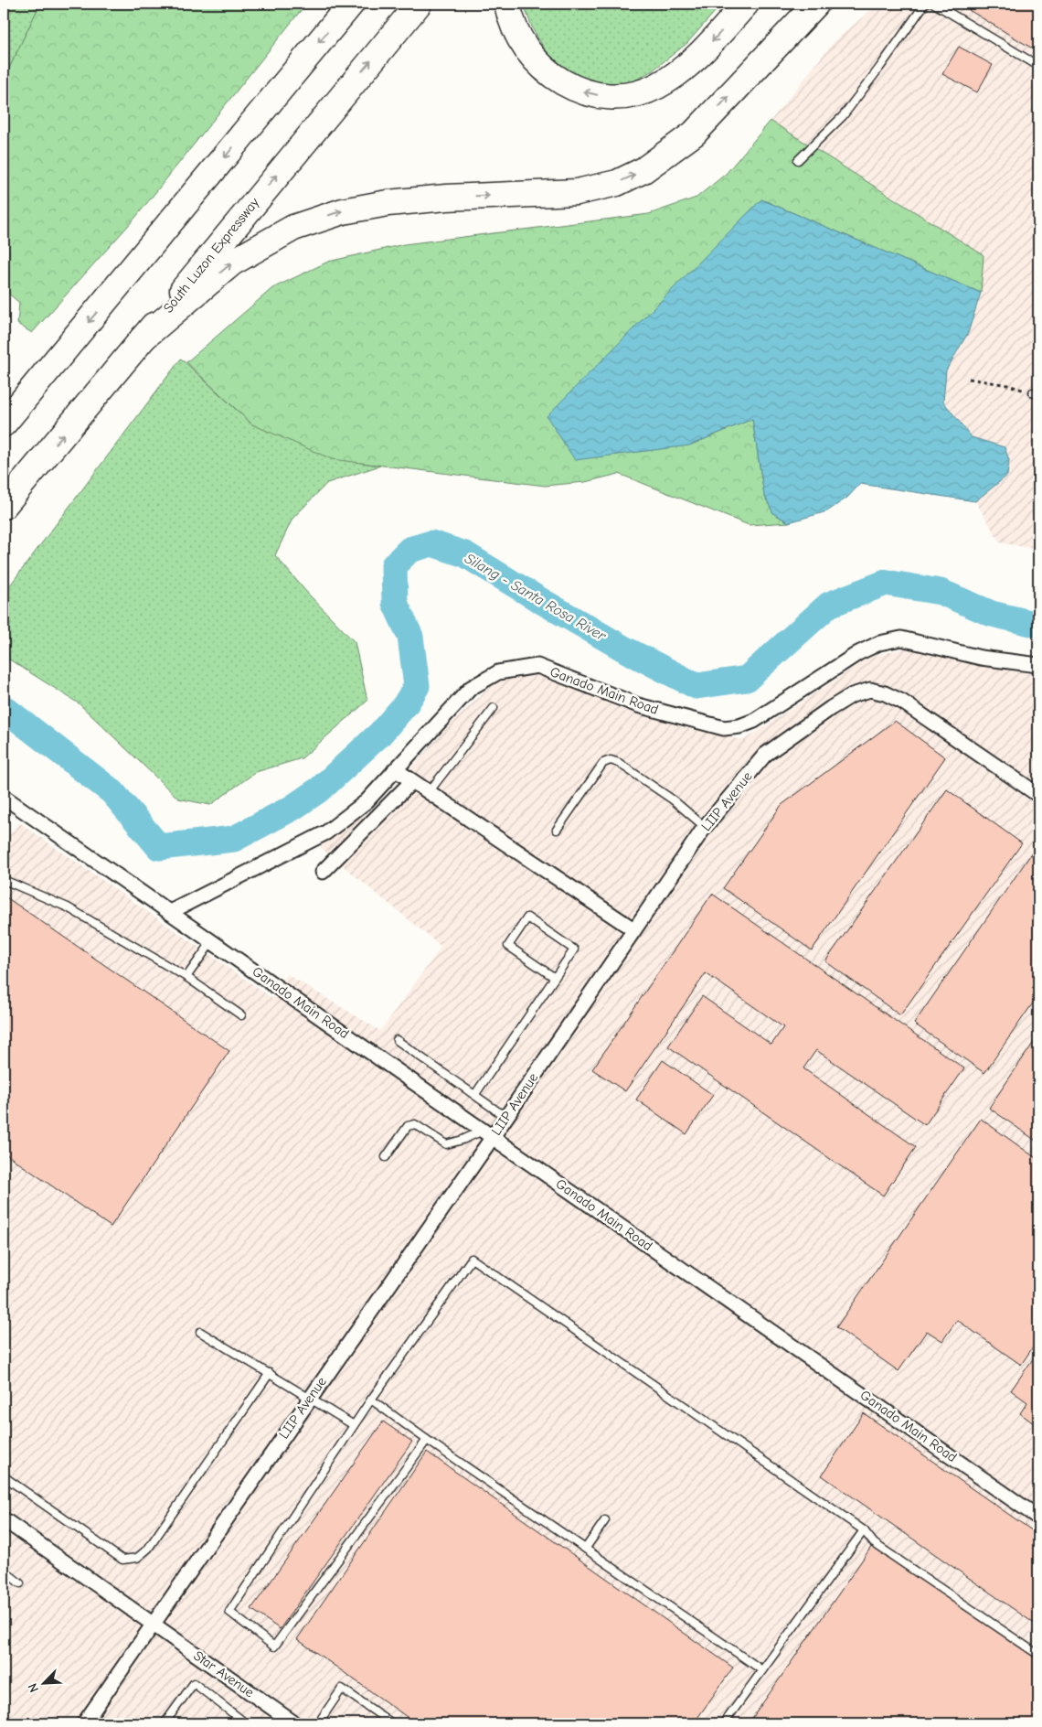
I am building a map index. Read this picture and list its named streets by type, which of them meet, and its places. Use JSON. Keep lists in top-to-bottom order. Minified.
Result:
{"streets":{"highway":["South Luzon Expressway"],"street":["Ganado Main Road","LIIP Avenue","Star Avenue"]},"crossings":[["Ganado Main Road","LIIP Avenue"],["LIIP Avenue","Star Avenue"]],"water":["Silang - Santa Rosa River"],"north":"bottom left"}
